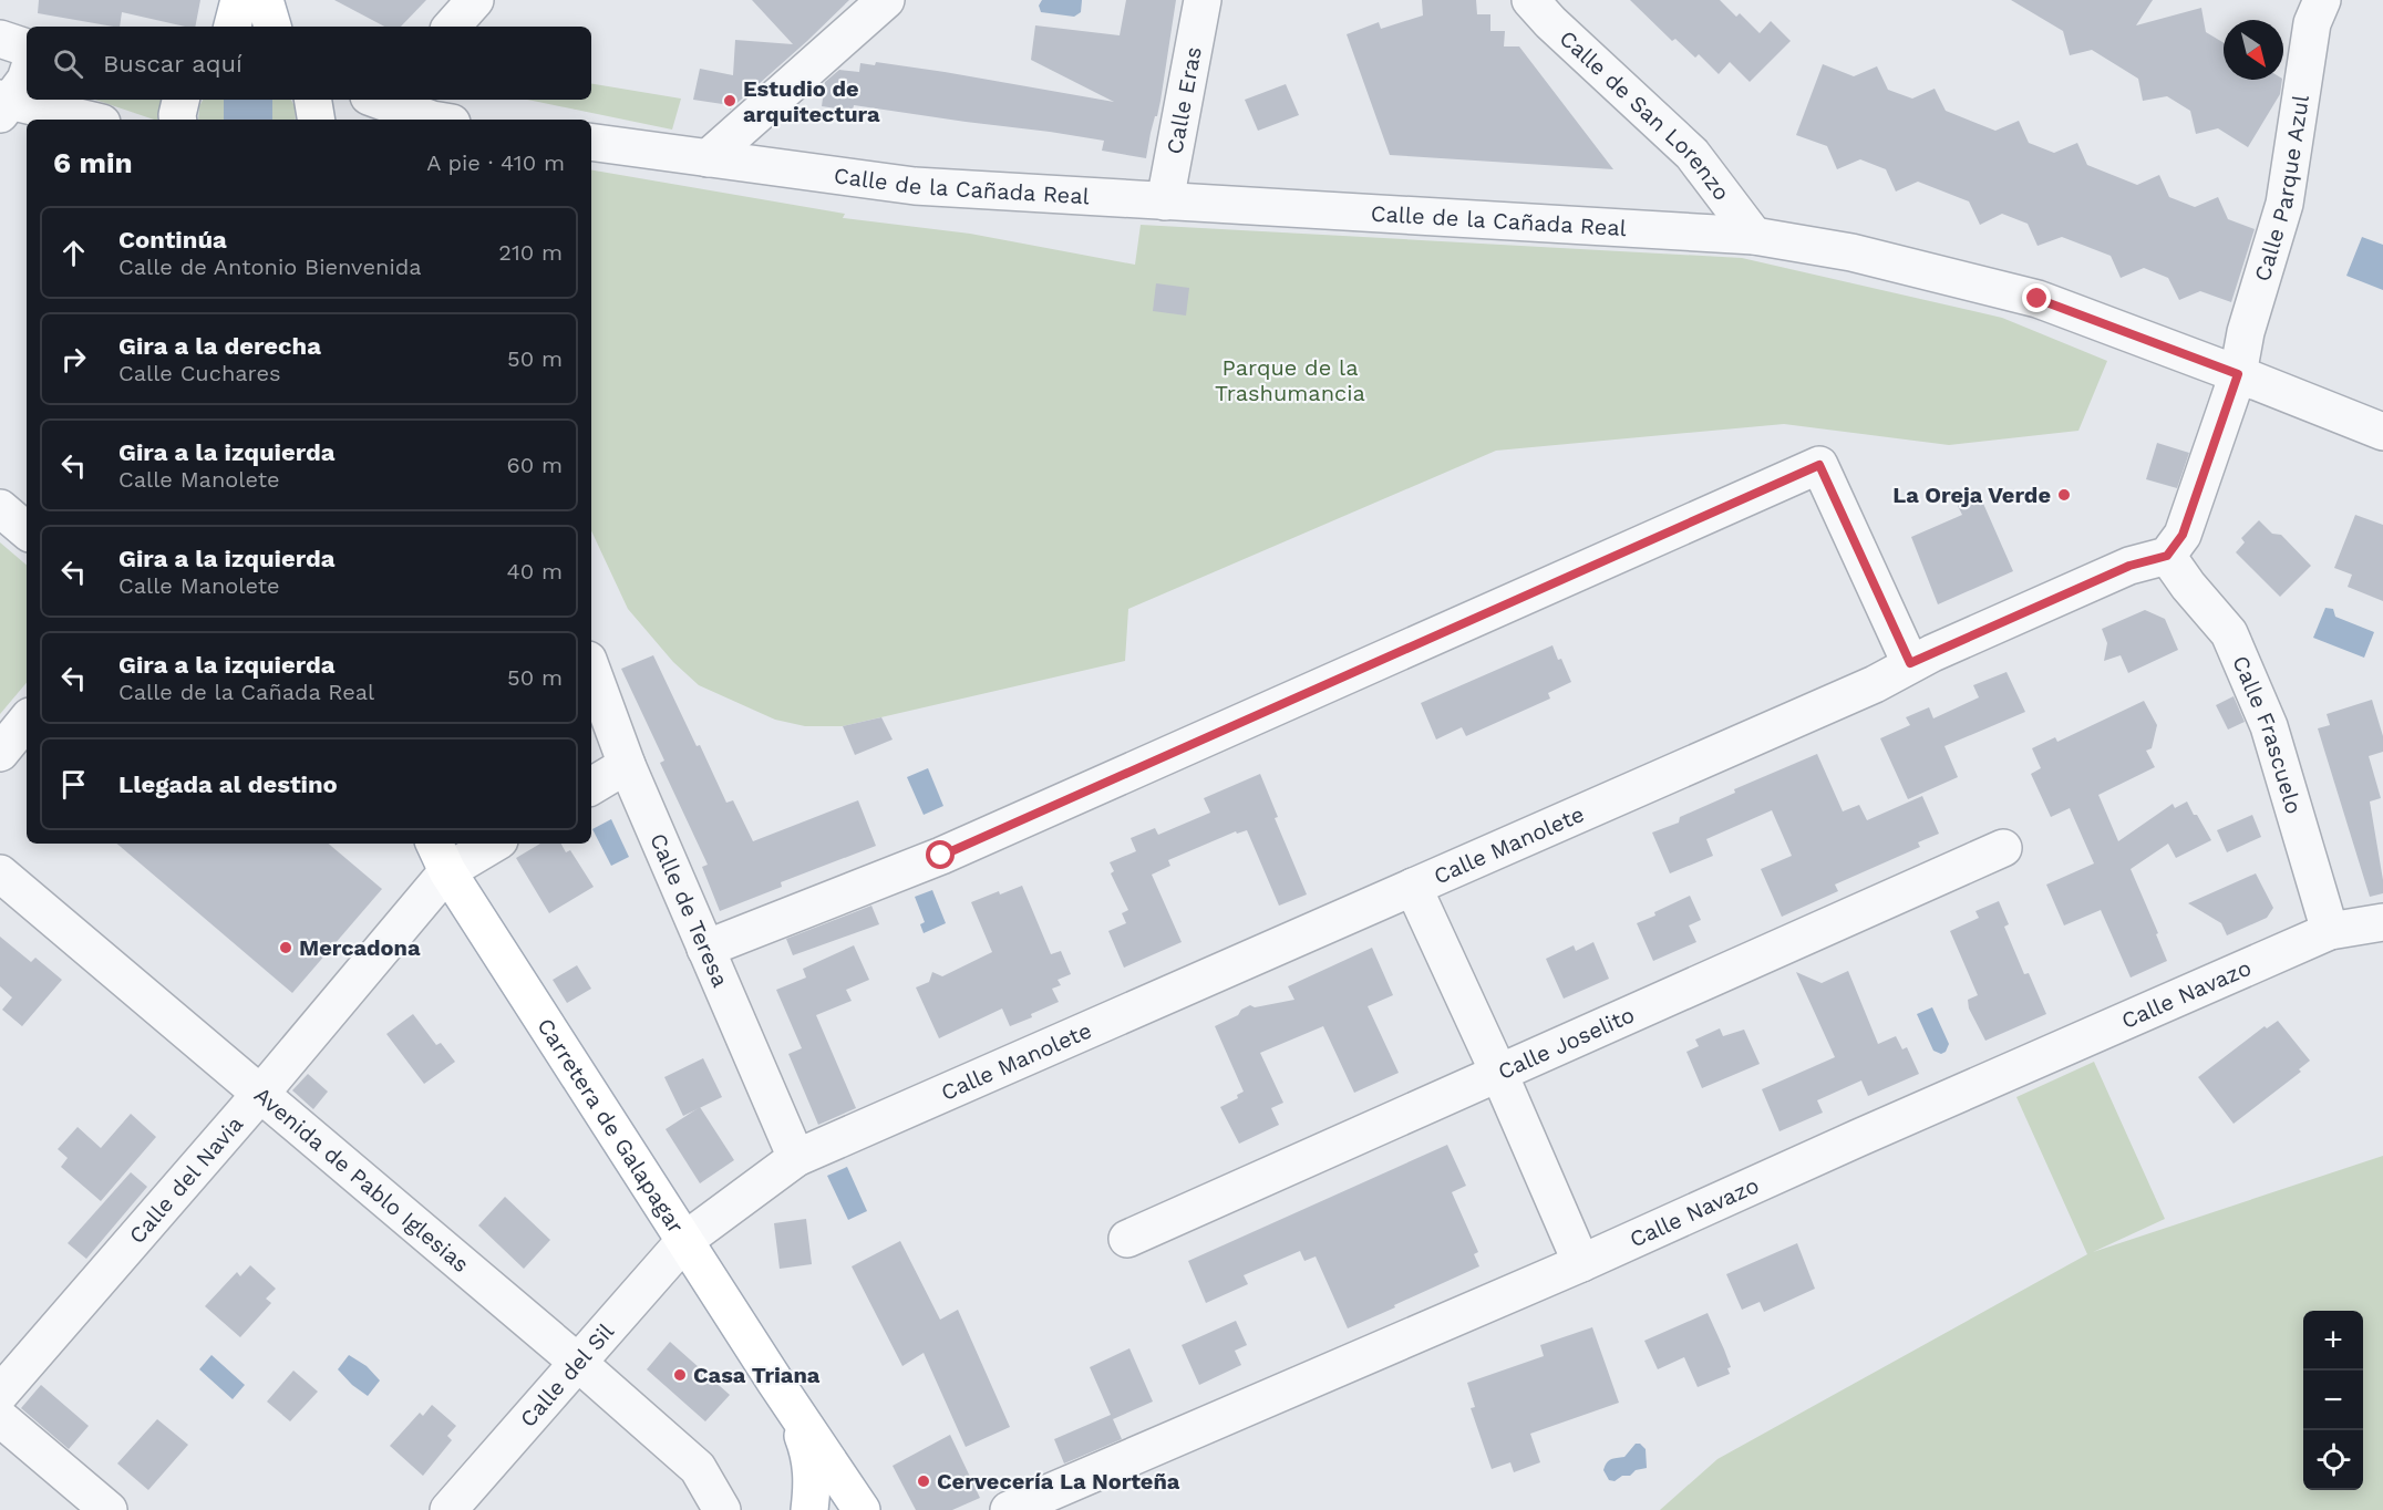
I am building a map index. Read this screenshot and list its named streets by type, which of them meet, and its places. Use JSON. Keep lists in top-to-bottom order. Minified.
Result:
{"streets":{"main road":["Carretera de Galapagar"],"street":["Calle Eras","Calle de San Lorenzo","Calle de la Cañada Real","Calle Parque Azul","Calle Frascuelo","Calle Manolete","Calle de Teresa","Calle Navazo","Calle Joselito","Calle del Navia","Avenida de Pablo Iglesias","Calle del Sil"]},"crossings":[["Calle Eras","Calle de la Cañada Real"],["Calle de San Lorenzo","Calle de la Cañada Real"],["Calle de la Cañada Real","Calle Parque Azul"],["Calle Frascuelo","Calle Manolete"],["Calle Frascuelo","Calle Navazo"],["Calle Manolete","Calle de Teresa"],["Calle Manolete","Carretera de Galapagar"],["Calle Manolete","Calle del Sil"],["Carretera de Galapagar","Calle del Navia"],["Carretera de Galapagar","Calle del Sil"],["Calle del Navia","Avenida de Pablo Iglesias"],["Avenida de Pablo Iglesias","Calle del Sil"]],"parks":["Parque de la Trashumancia"],"places":["Estudio de arquitectura","La Oreja Verde","Mercadona","Casa Triana","Cervecería La Norteña"],"north":"bottom right","page":{"search":"Buscar aquí","heading":["6 min","A pie · 410 m"],"list":[["Continúa","Calle de Antonio Bienvenida","210 m"],["Gira a la derecha","Calle Cuchares","50 m"],["Gira a la izquierda","Calle Manolete","60 m"],["Gira a la izquierda","Calle Manolete","40 m"],["Gira a la izquierda","Calle de la Cañada Real","50 m"],"Llegada al destino"],"map_buttons":["+","−"]}}
